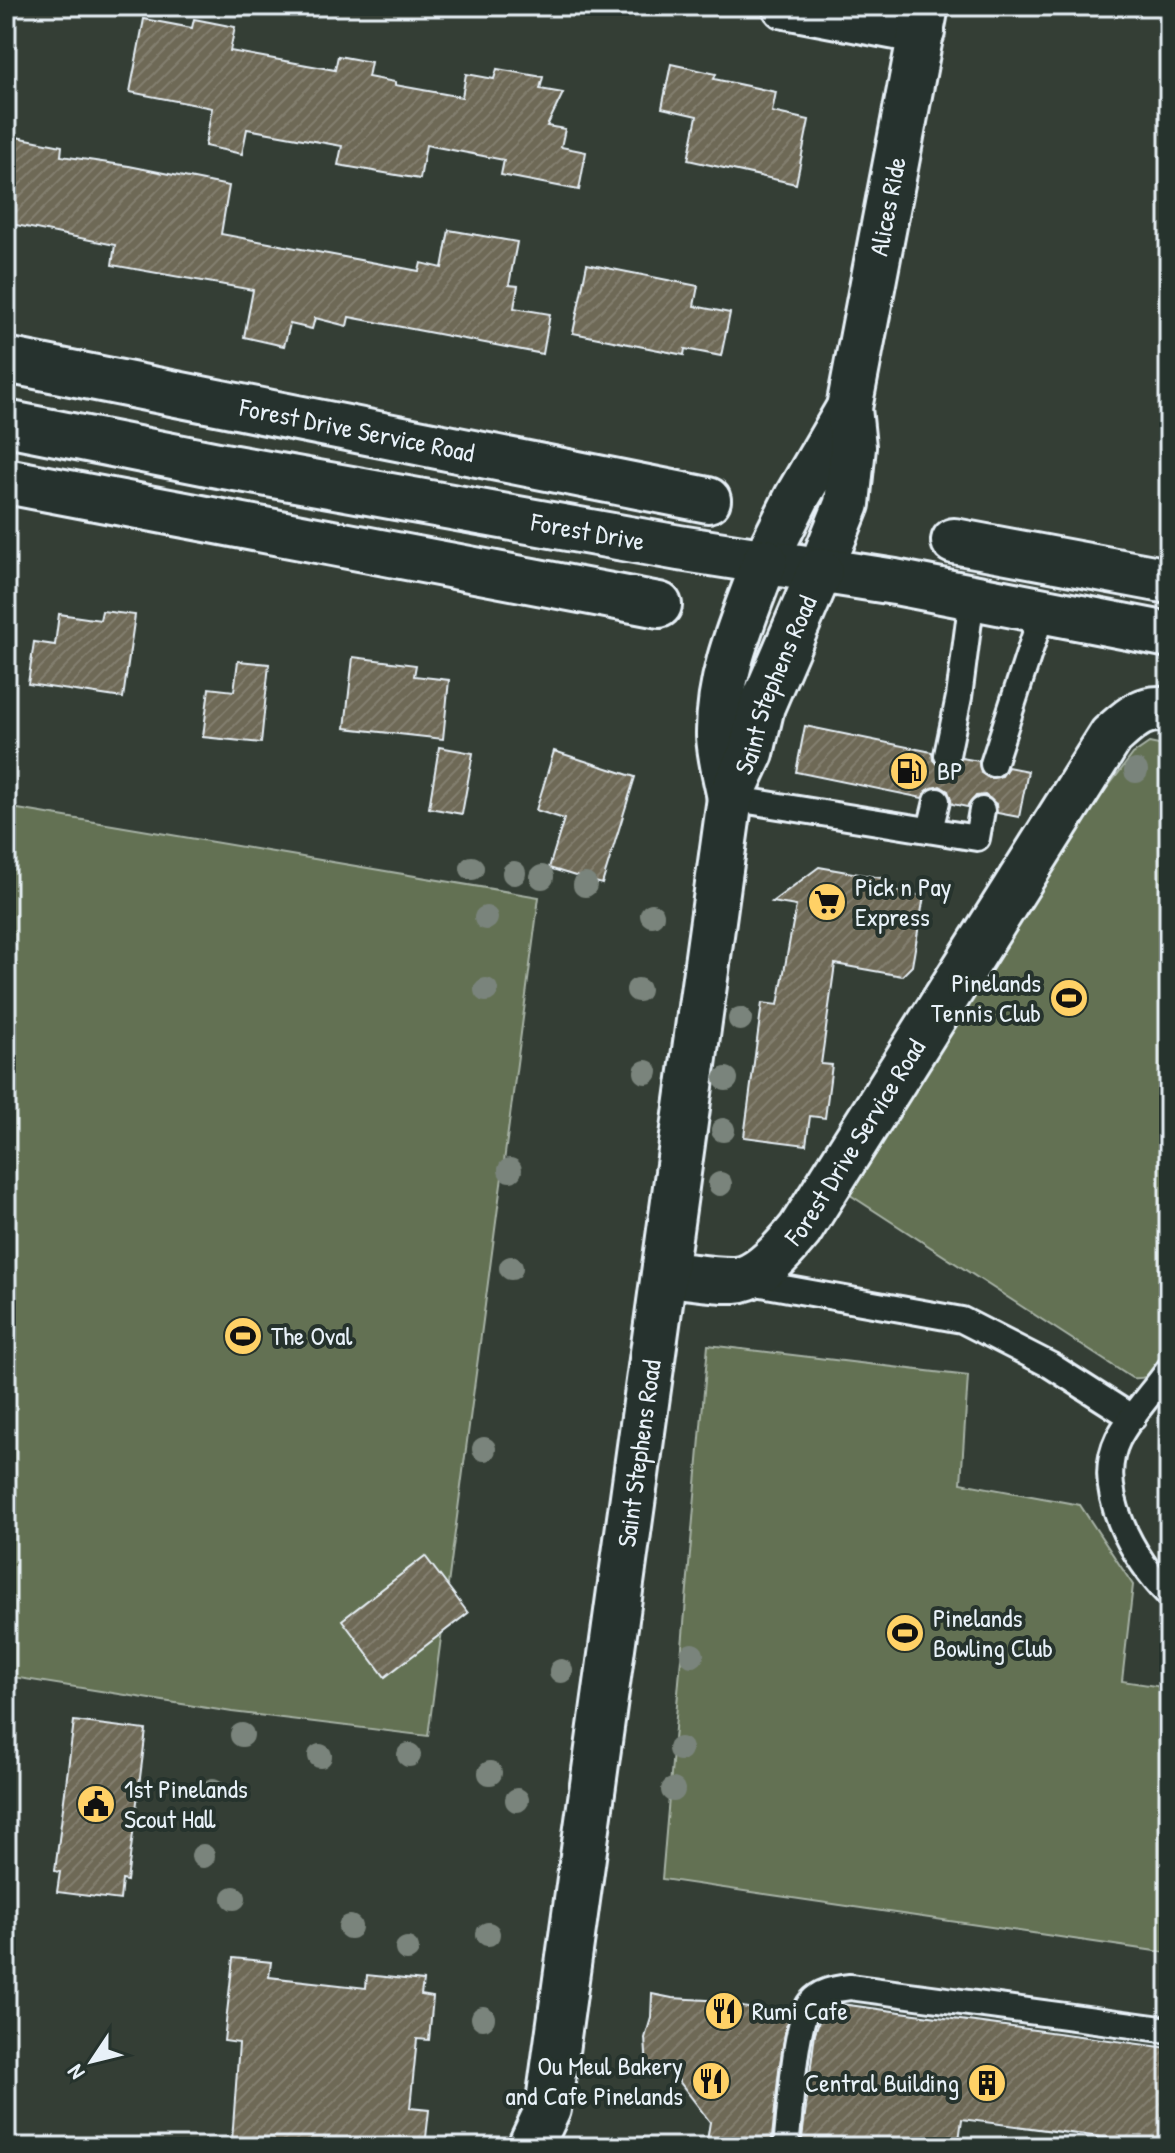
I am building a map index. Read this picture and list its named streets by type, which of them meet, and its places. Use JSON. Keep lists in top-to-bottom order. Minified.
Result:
{"streets":{"street":["Alices Ride","Forest Drive Service Road","Forest Drive","Saint Stephens Road"]},"crossings":[["Alices Ride","Forest Drive"],["Alices Ride","Saint Stephens Road"],["Forest Drive","Saint Stephens Road"]],"places":{"fuel station":["BP"],"supermarket":["Pick n Pay Express"],"sports":["Pinelands Tennis Club","The Oval","Pinelands Bowling Club"],"public building":["1st Pinelands Scout Hall"],"restaurant":["Rumi Cafe","Ou Meul Bakery and Cafe Pinelands"],"building":["Central Building"]},"north":"bottom left"}
